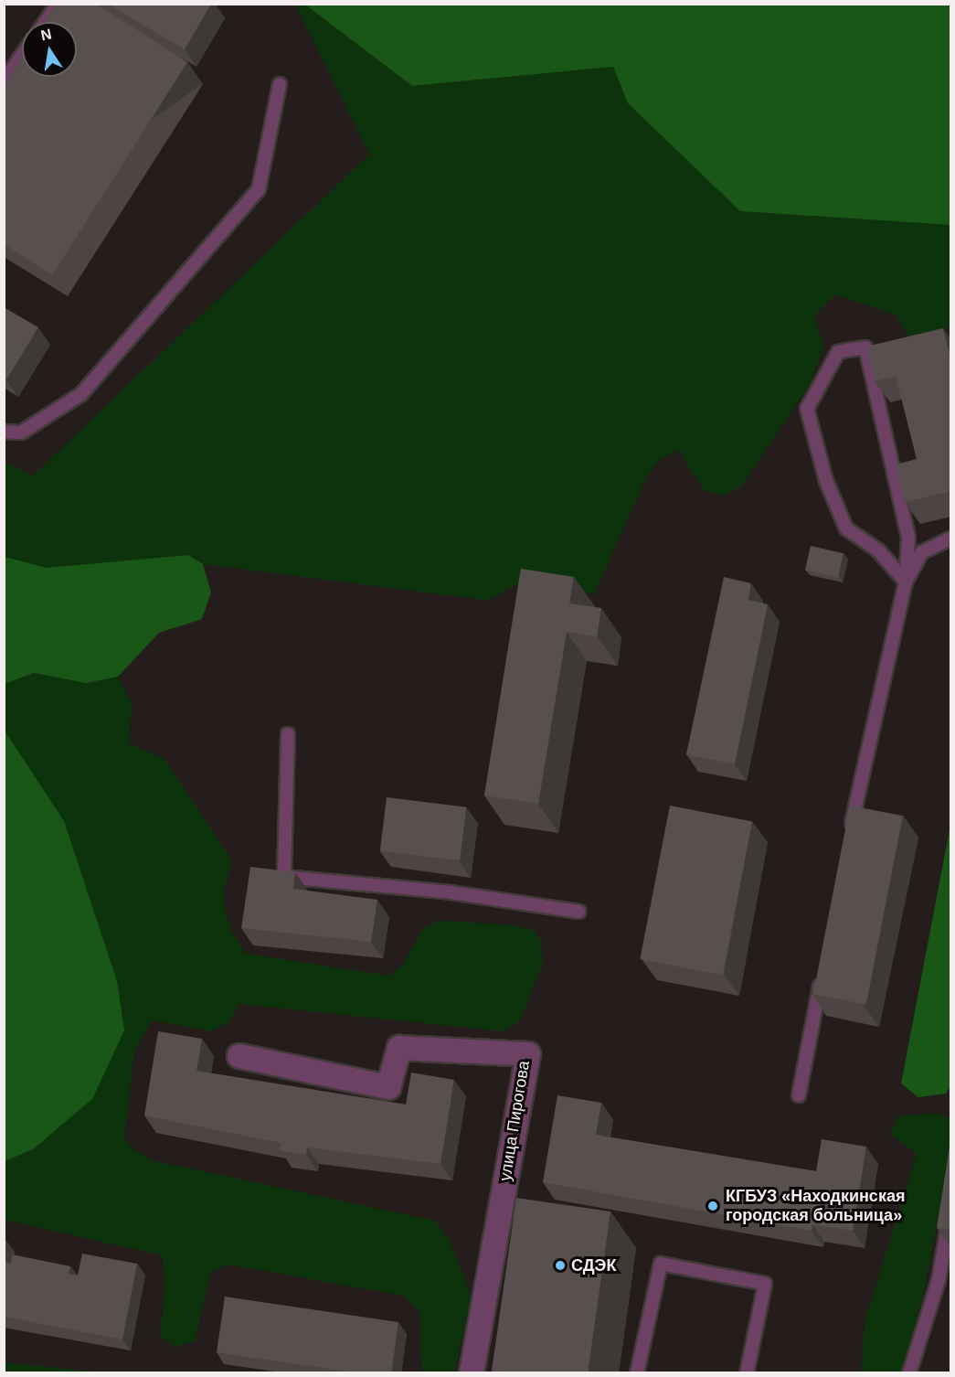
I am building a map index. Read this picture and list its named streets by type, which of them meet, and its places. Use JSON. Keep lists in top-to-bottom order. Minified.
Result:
{"streets":{"street":["улица Пирогова"]},"places":["КГБУЗ «Находкинская городская больница»","СДЭК"],"north":"top"}
